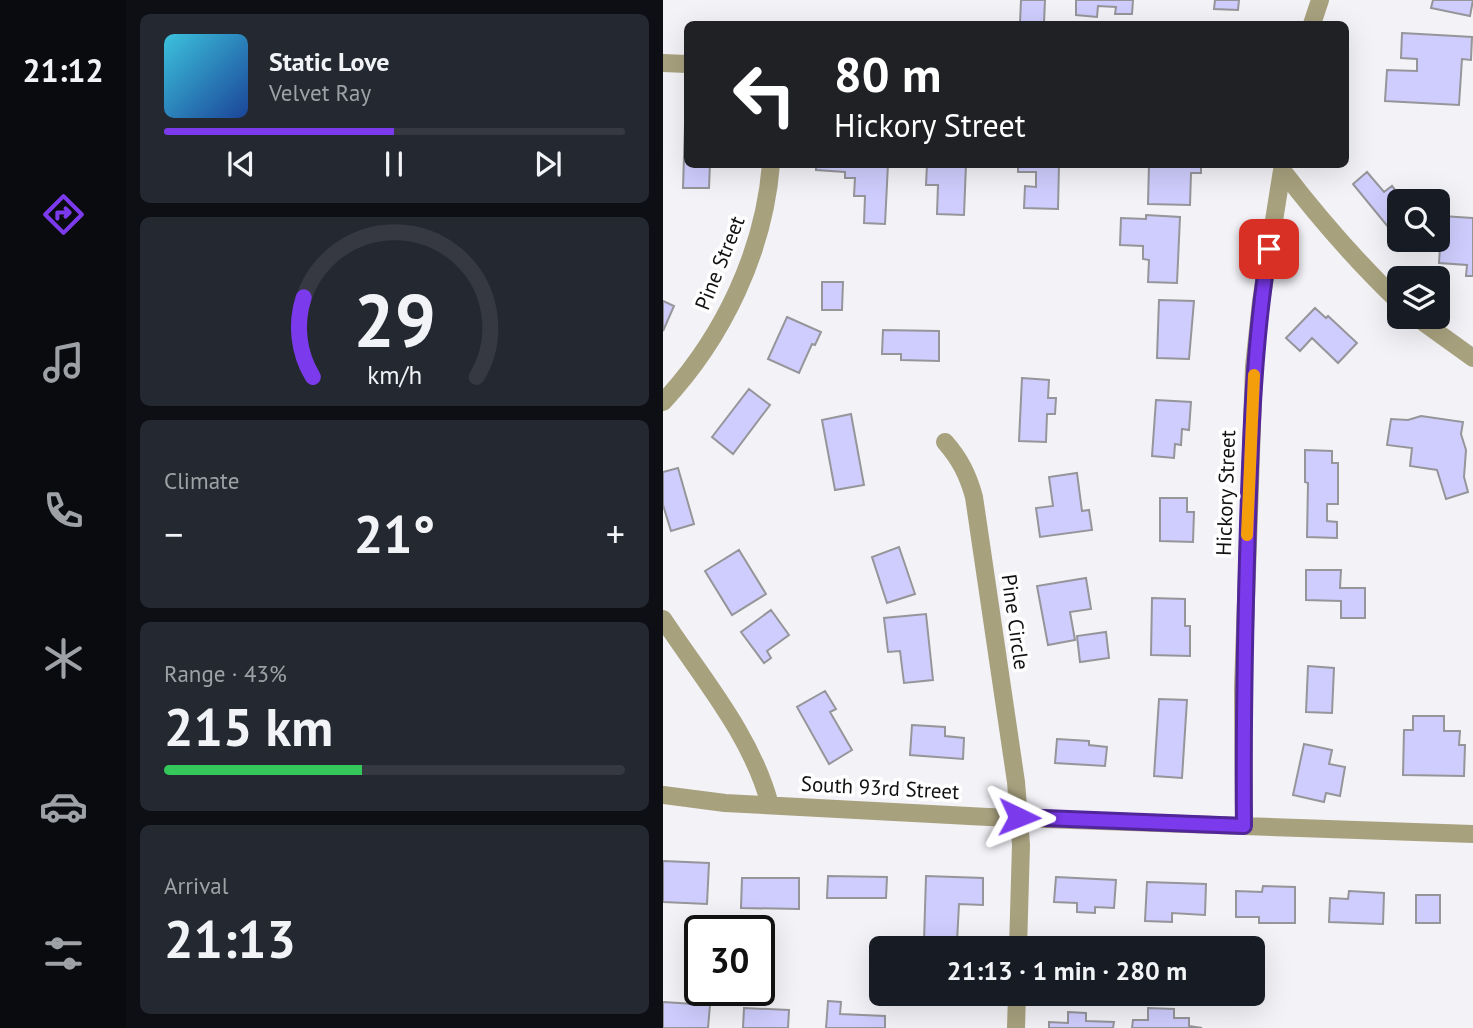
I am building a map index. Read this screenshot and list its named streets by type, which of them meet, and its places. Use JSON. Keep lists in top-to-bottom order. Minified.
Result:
{"streets":{"street":["Pine Street","Hickory Street","Pine Circle","South 93rd Street"]},"crossings":[["Hickory Street","South 93rd Street"],["Pine Circle","South 93rd Street"]],"page":{"tabs":"21:12","turn":["80 m","Hickory Street"],"song":["Static Love","Velvet Ray"],"tile":["Climate",["Range · 43%","215 km"],["Arrival","21:13"]],"heat":["−","21°","+"],"limit":"30","trip":"21:13 · 1 min · 280 m","gauge":["29","km/h"]}}
